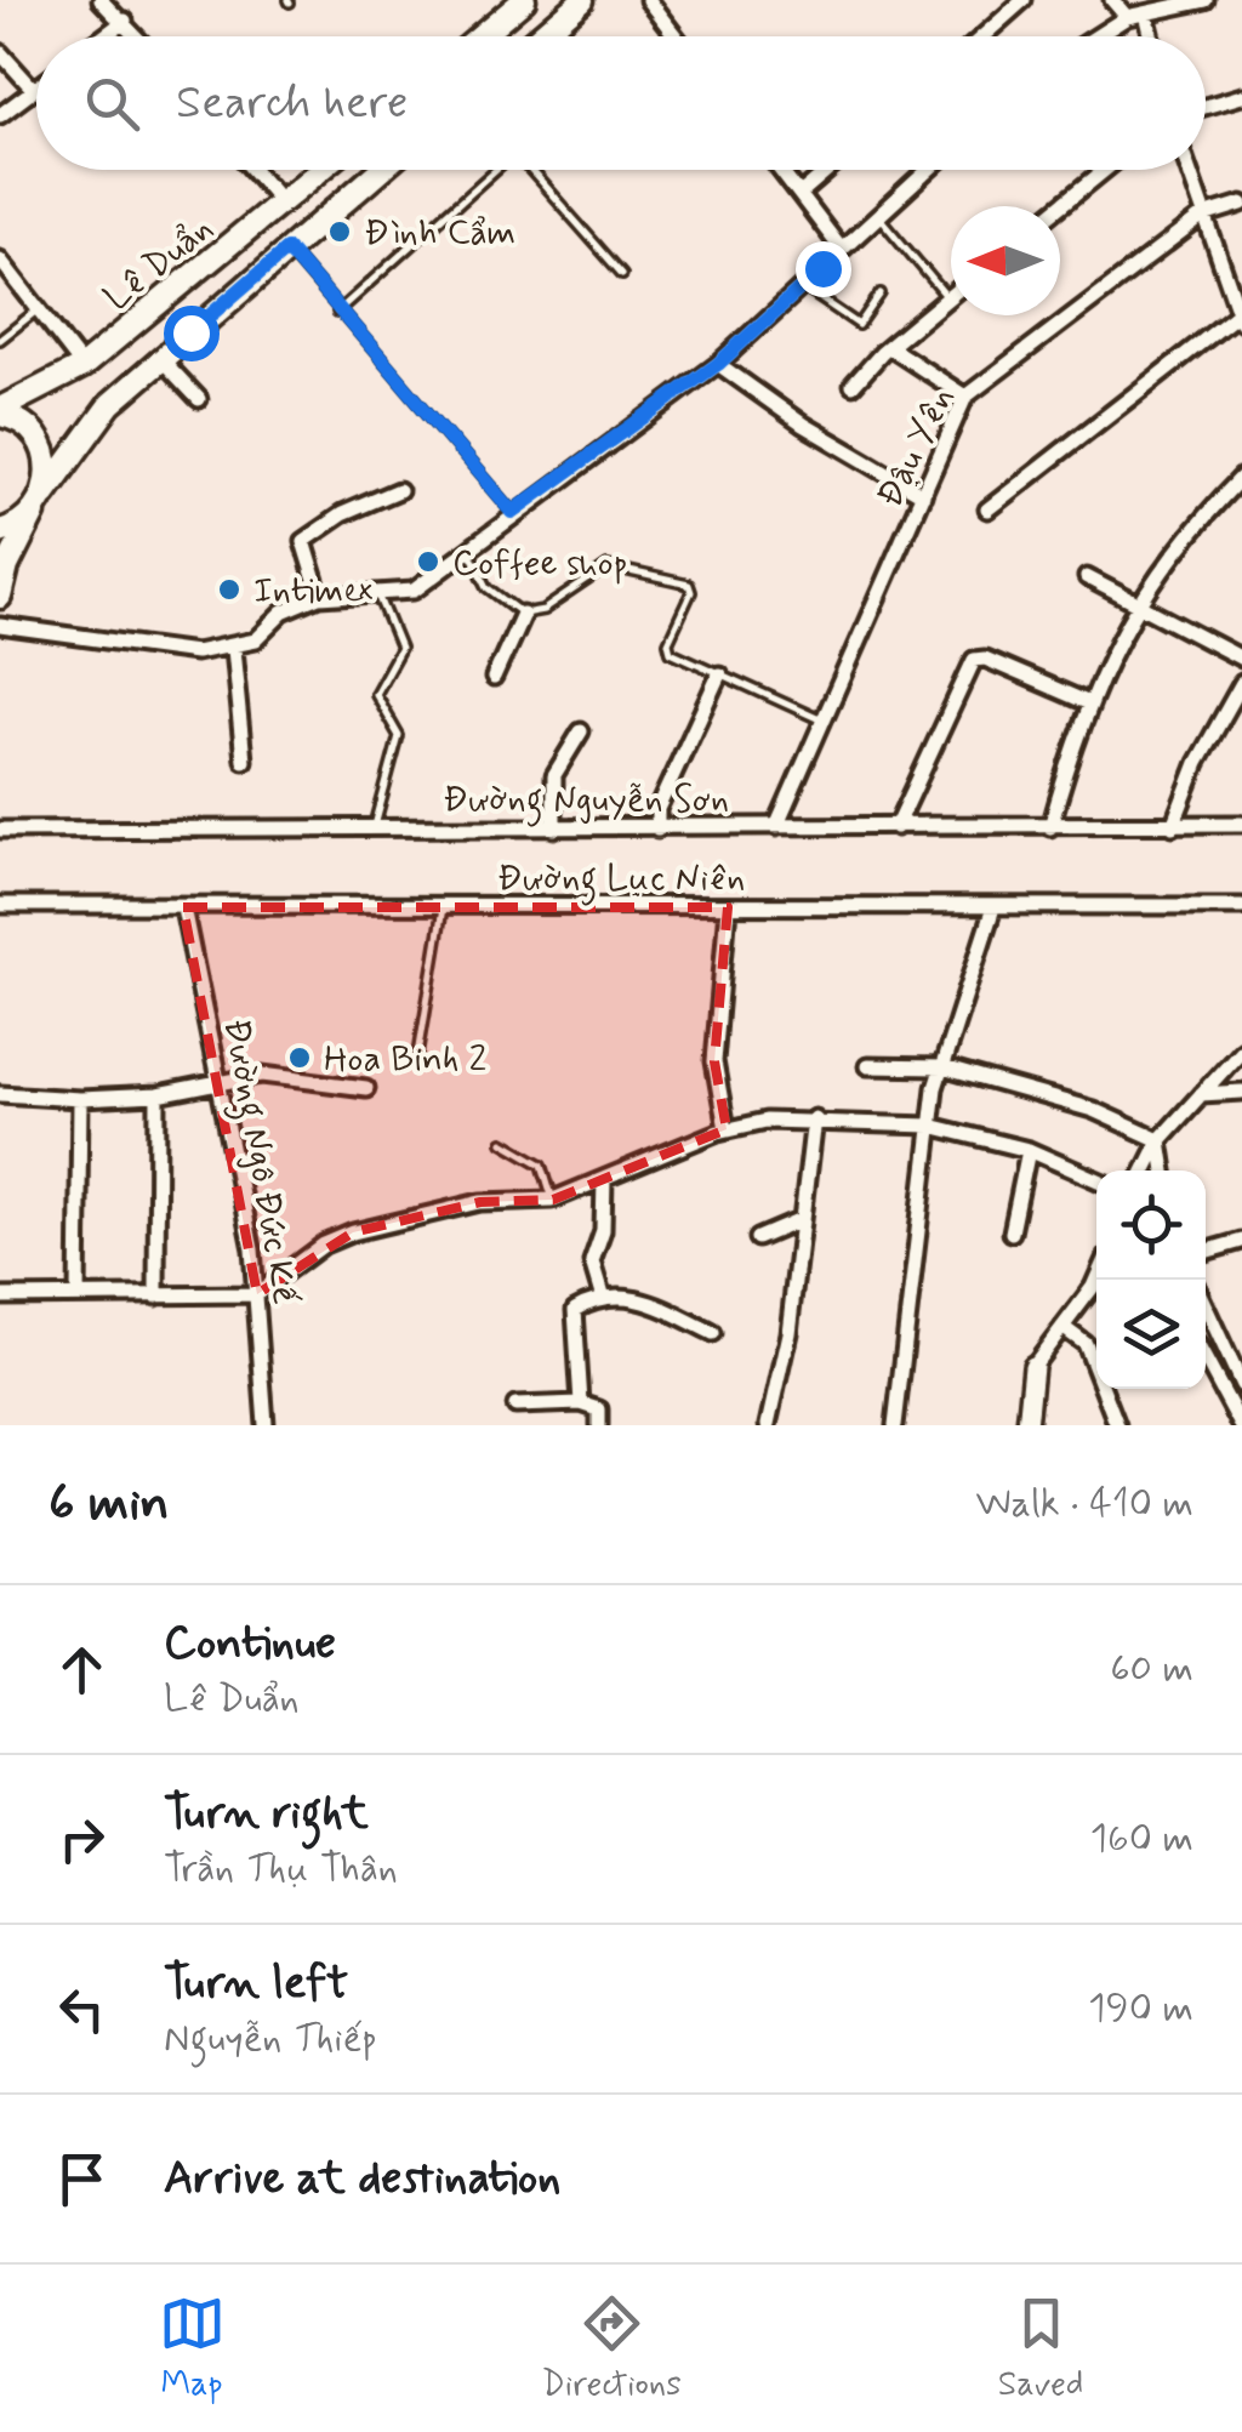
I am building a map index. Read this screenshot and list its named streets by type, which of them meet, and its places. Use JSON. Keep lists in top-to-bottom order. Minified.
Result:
{"streets":{"main road":["Lê Duẩn"],"street":["Đậu Yên","Đường Nguyễn Sơn","Đường Lục Niên","Đường Ngô Đức Kế"]},"crossings":[["Đậu Yên","Đường Nguyễn Sơn"],["Đường Lục Niên","Đường Ngô Đức Kế"]],"places":["Đình Cẩm","Coffee shop","Intimex","Hoa Binh 2"],"north":"left","page":{"search":"Search here","heading":["6 min","Walk · 410 m"],"list":[["Continue","Lê Duẩn","60 m"],["Turn right","Trần Thụ Thân","160 m"],["Turn left","Nguyễn Thiếp","190 m"],"Arrive at destination"],"nav":["Map","Directions","Saved"]}}
